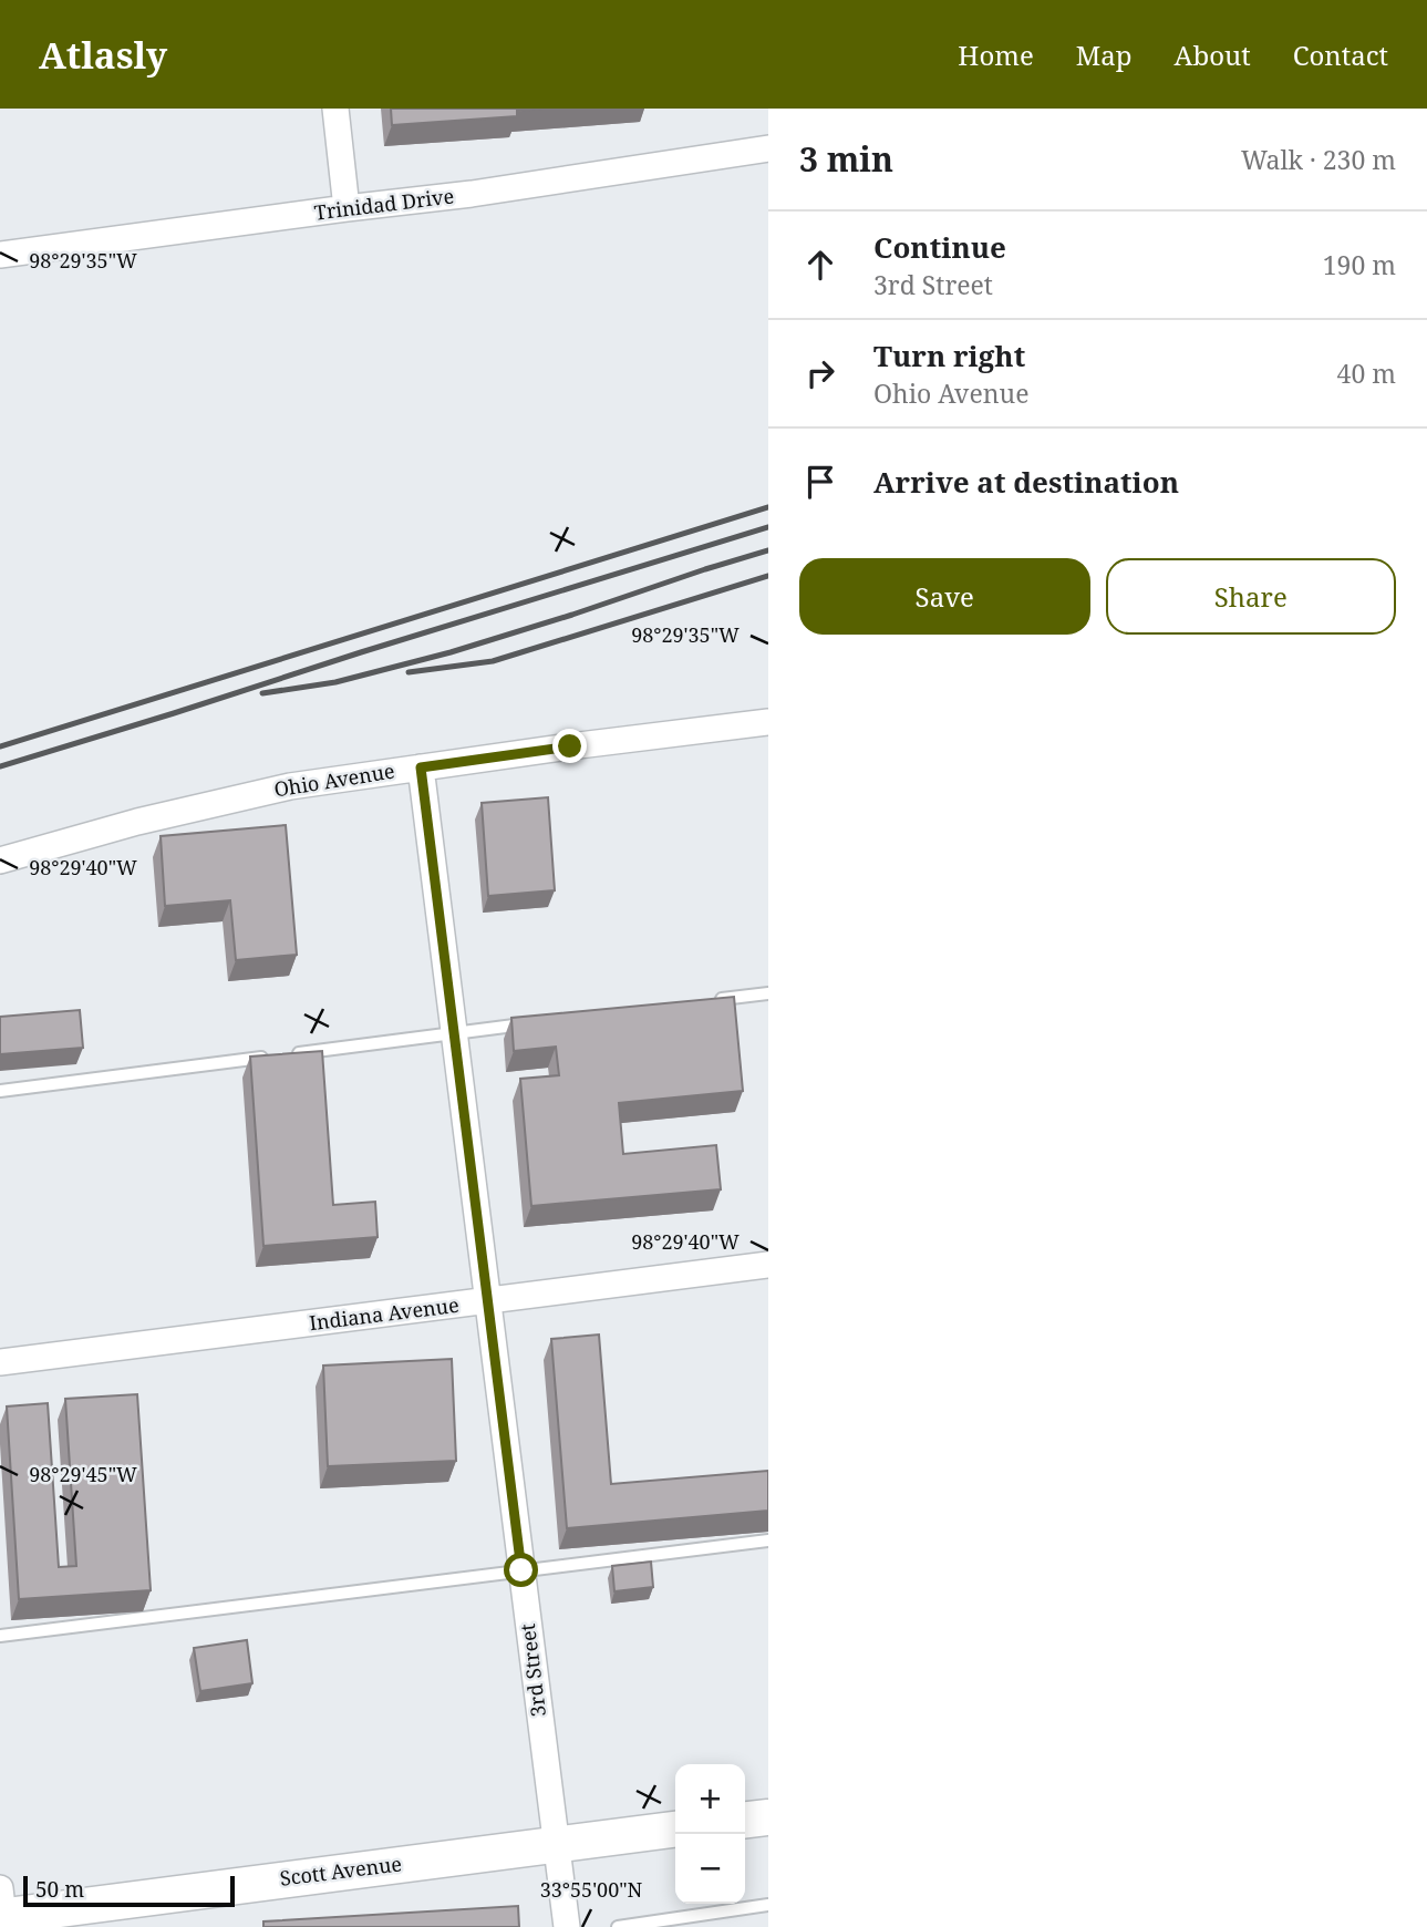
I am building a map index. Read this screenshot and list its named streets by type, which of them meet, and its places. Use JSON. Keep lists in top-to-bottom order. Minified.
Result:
{"streets":{"main road":["Scott Avenue"],"street":["Trinidad Drive","Ohio Avenue","Indiana Avenue","3rd Street"]},"crossings":[["Ohio Avenue","3rd Street"],["Indiana Avenue","3rd Street"],["3rd Street","Scott Avenue"]],"scale_bar":"50 m","page":{"header":"Atlasly","nav":["Home","Map","About","Contact"],"heading":["3 min","Walk · 230 m"],"list":[["Continue","3rd Street","190 m"],["Turn right","Ohio Avenue","40 m"],"Arrive at destination"],"buttons":["Save","Share"],"map_buttons":["+","−"],"scale":"50 m"},"coordinates":["98°29'35\"W","98°29'40\"W","98°29'45\"W","33°55'00\"N"]}
